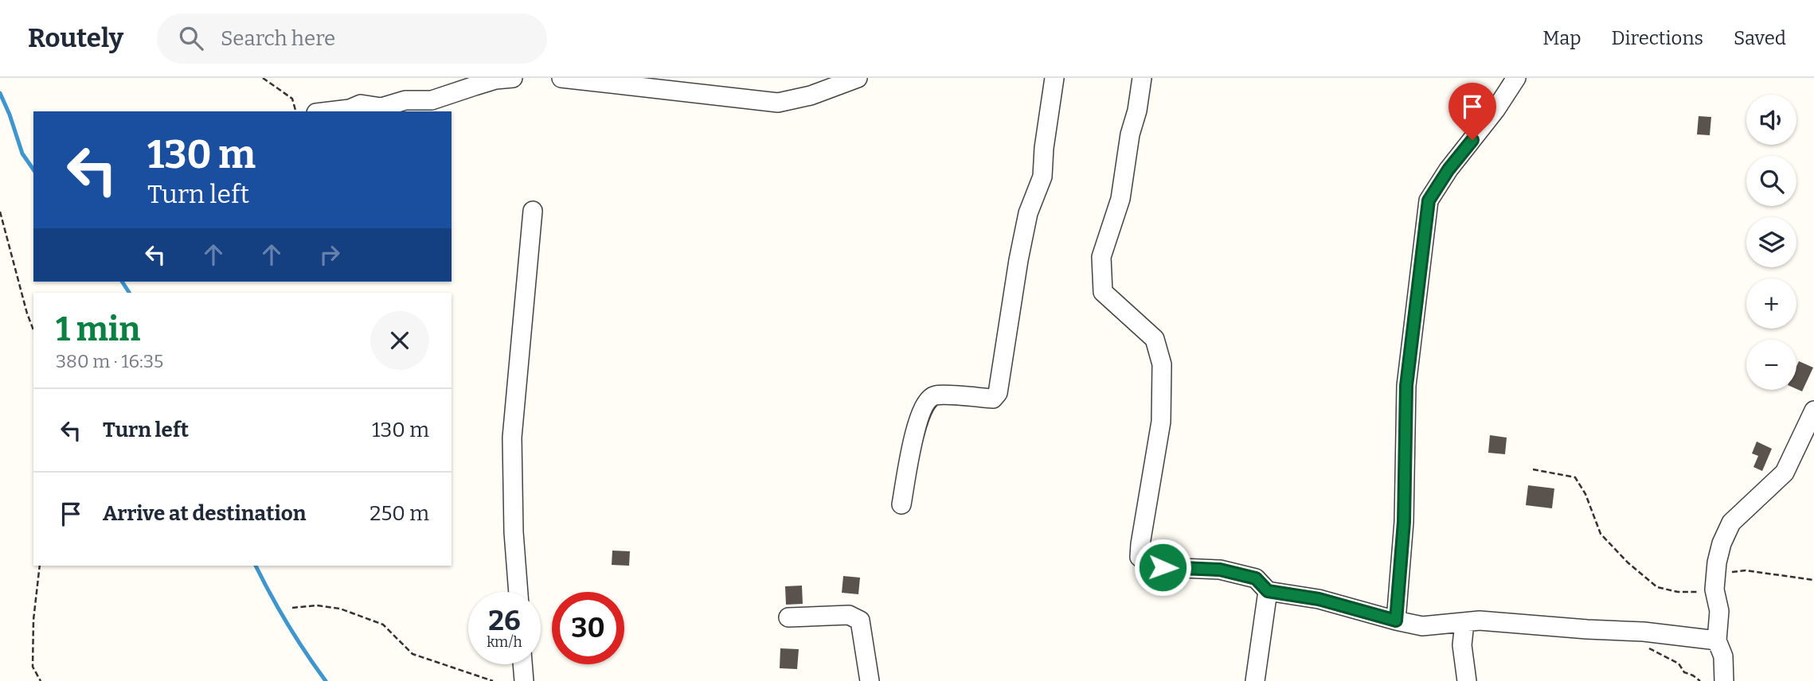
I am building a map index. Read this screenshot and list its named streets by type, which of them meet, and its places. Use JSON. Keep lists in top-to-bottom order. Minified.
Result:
{"page":{"header":"Routely","search":"Search here","nav":["Map","Directions","Saved"],"map_buttons":["+","−"],"turn":["130 m","Turn left"],"heading":["1 min","380 m · 16:35"],"list":[{"name":"Turn left","value":"130 m"},{"name":"Arrive at destination","value":"250 m"}],"speed":"26 km/h","limit":"30"}}
